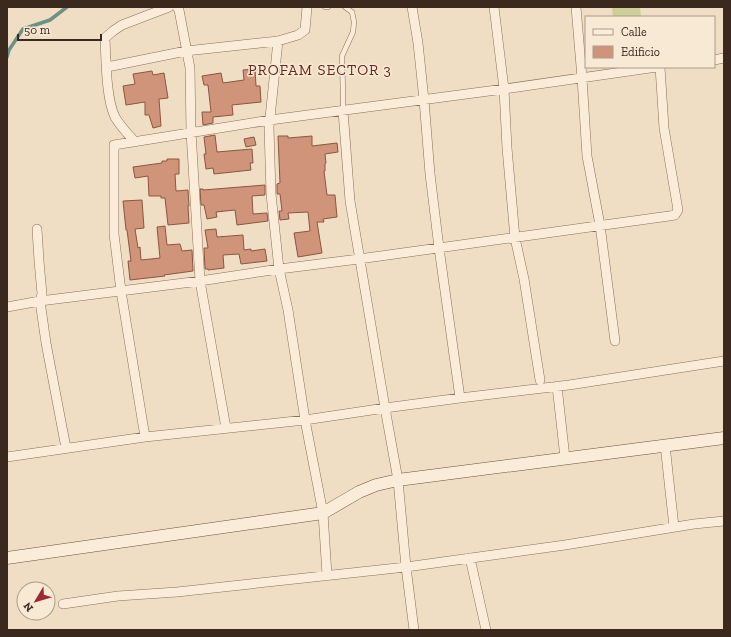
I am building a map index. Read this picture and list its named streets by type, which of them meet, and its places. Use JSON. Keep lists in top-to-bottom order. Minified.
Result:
{"districts":["PROFAM SECTOR 3"],"legend":["Calle","Edificio"],"scale_bar":"50 m","north":"bottom left"}
